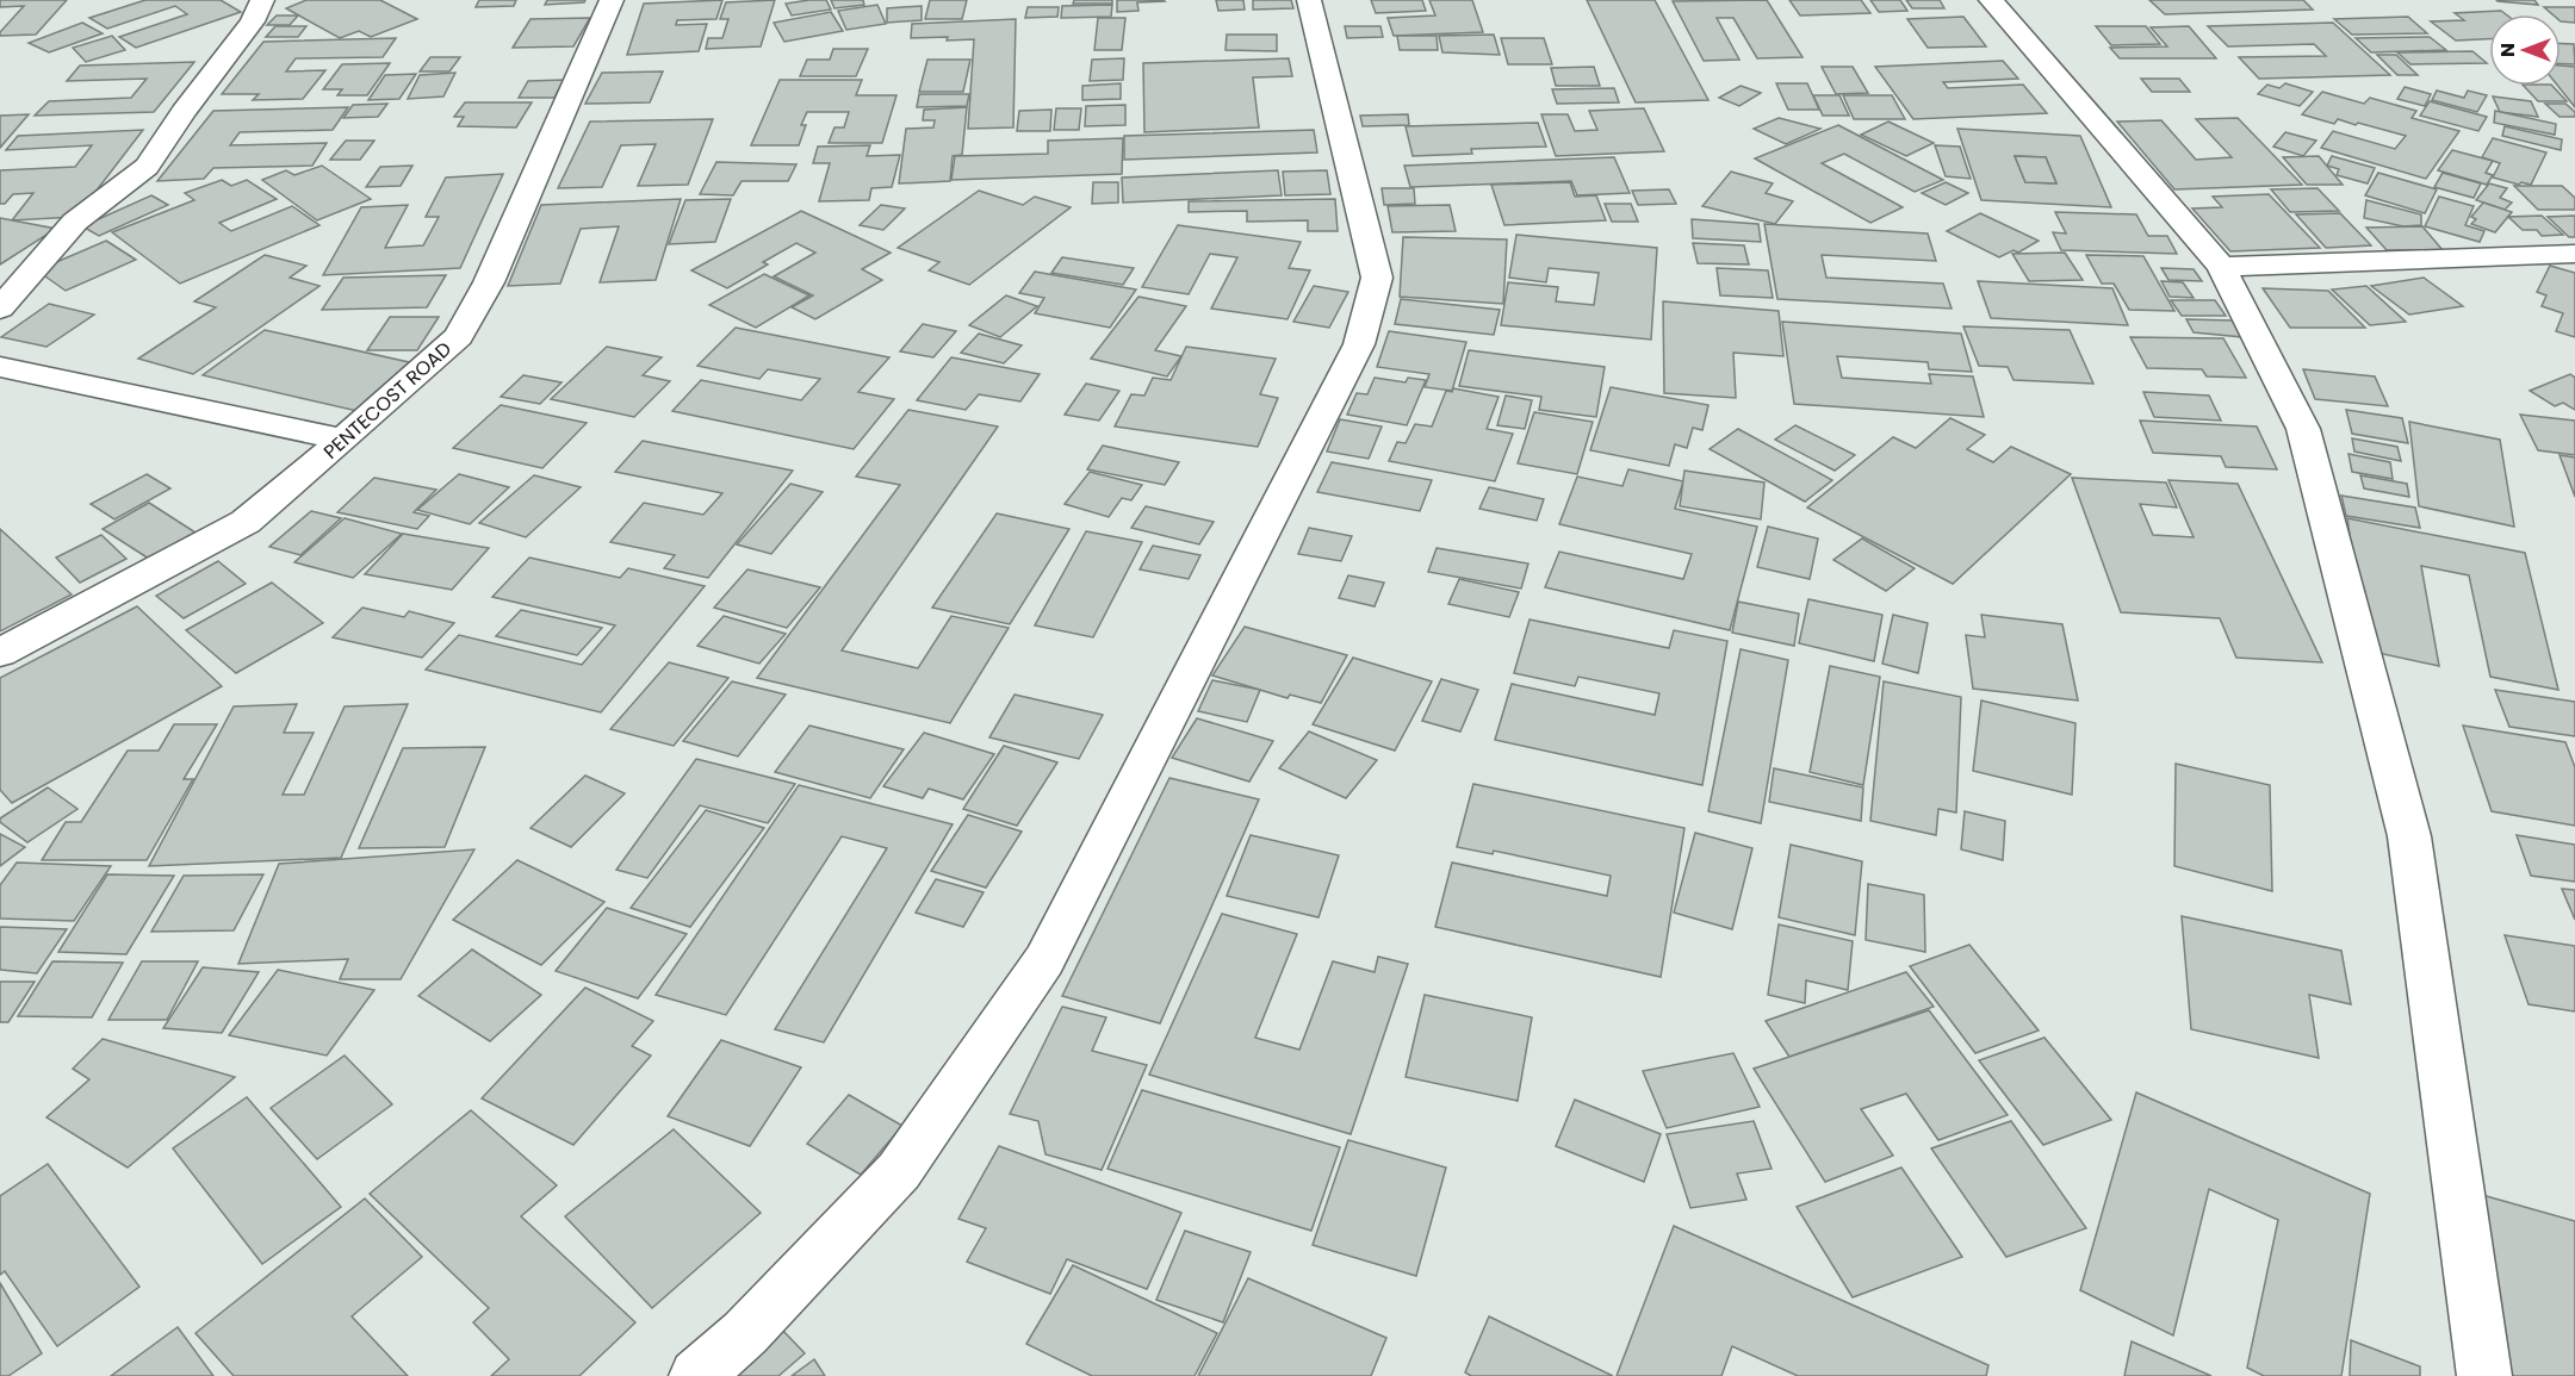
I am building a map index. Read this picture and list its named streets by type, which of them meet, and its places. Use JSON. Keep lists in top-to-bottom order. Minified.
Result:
{"streets":{"street":["PENTECOST ROAD"]},"north":"left"}
